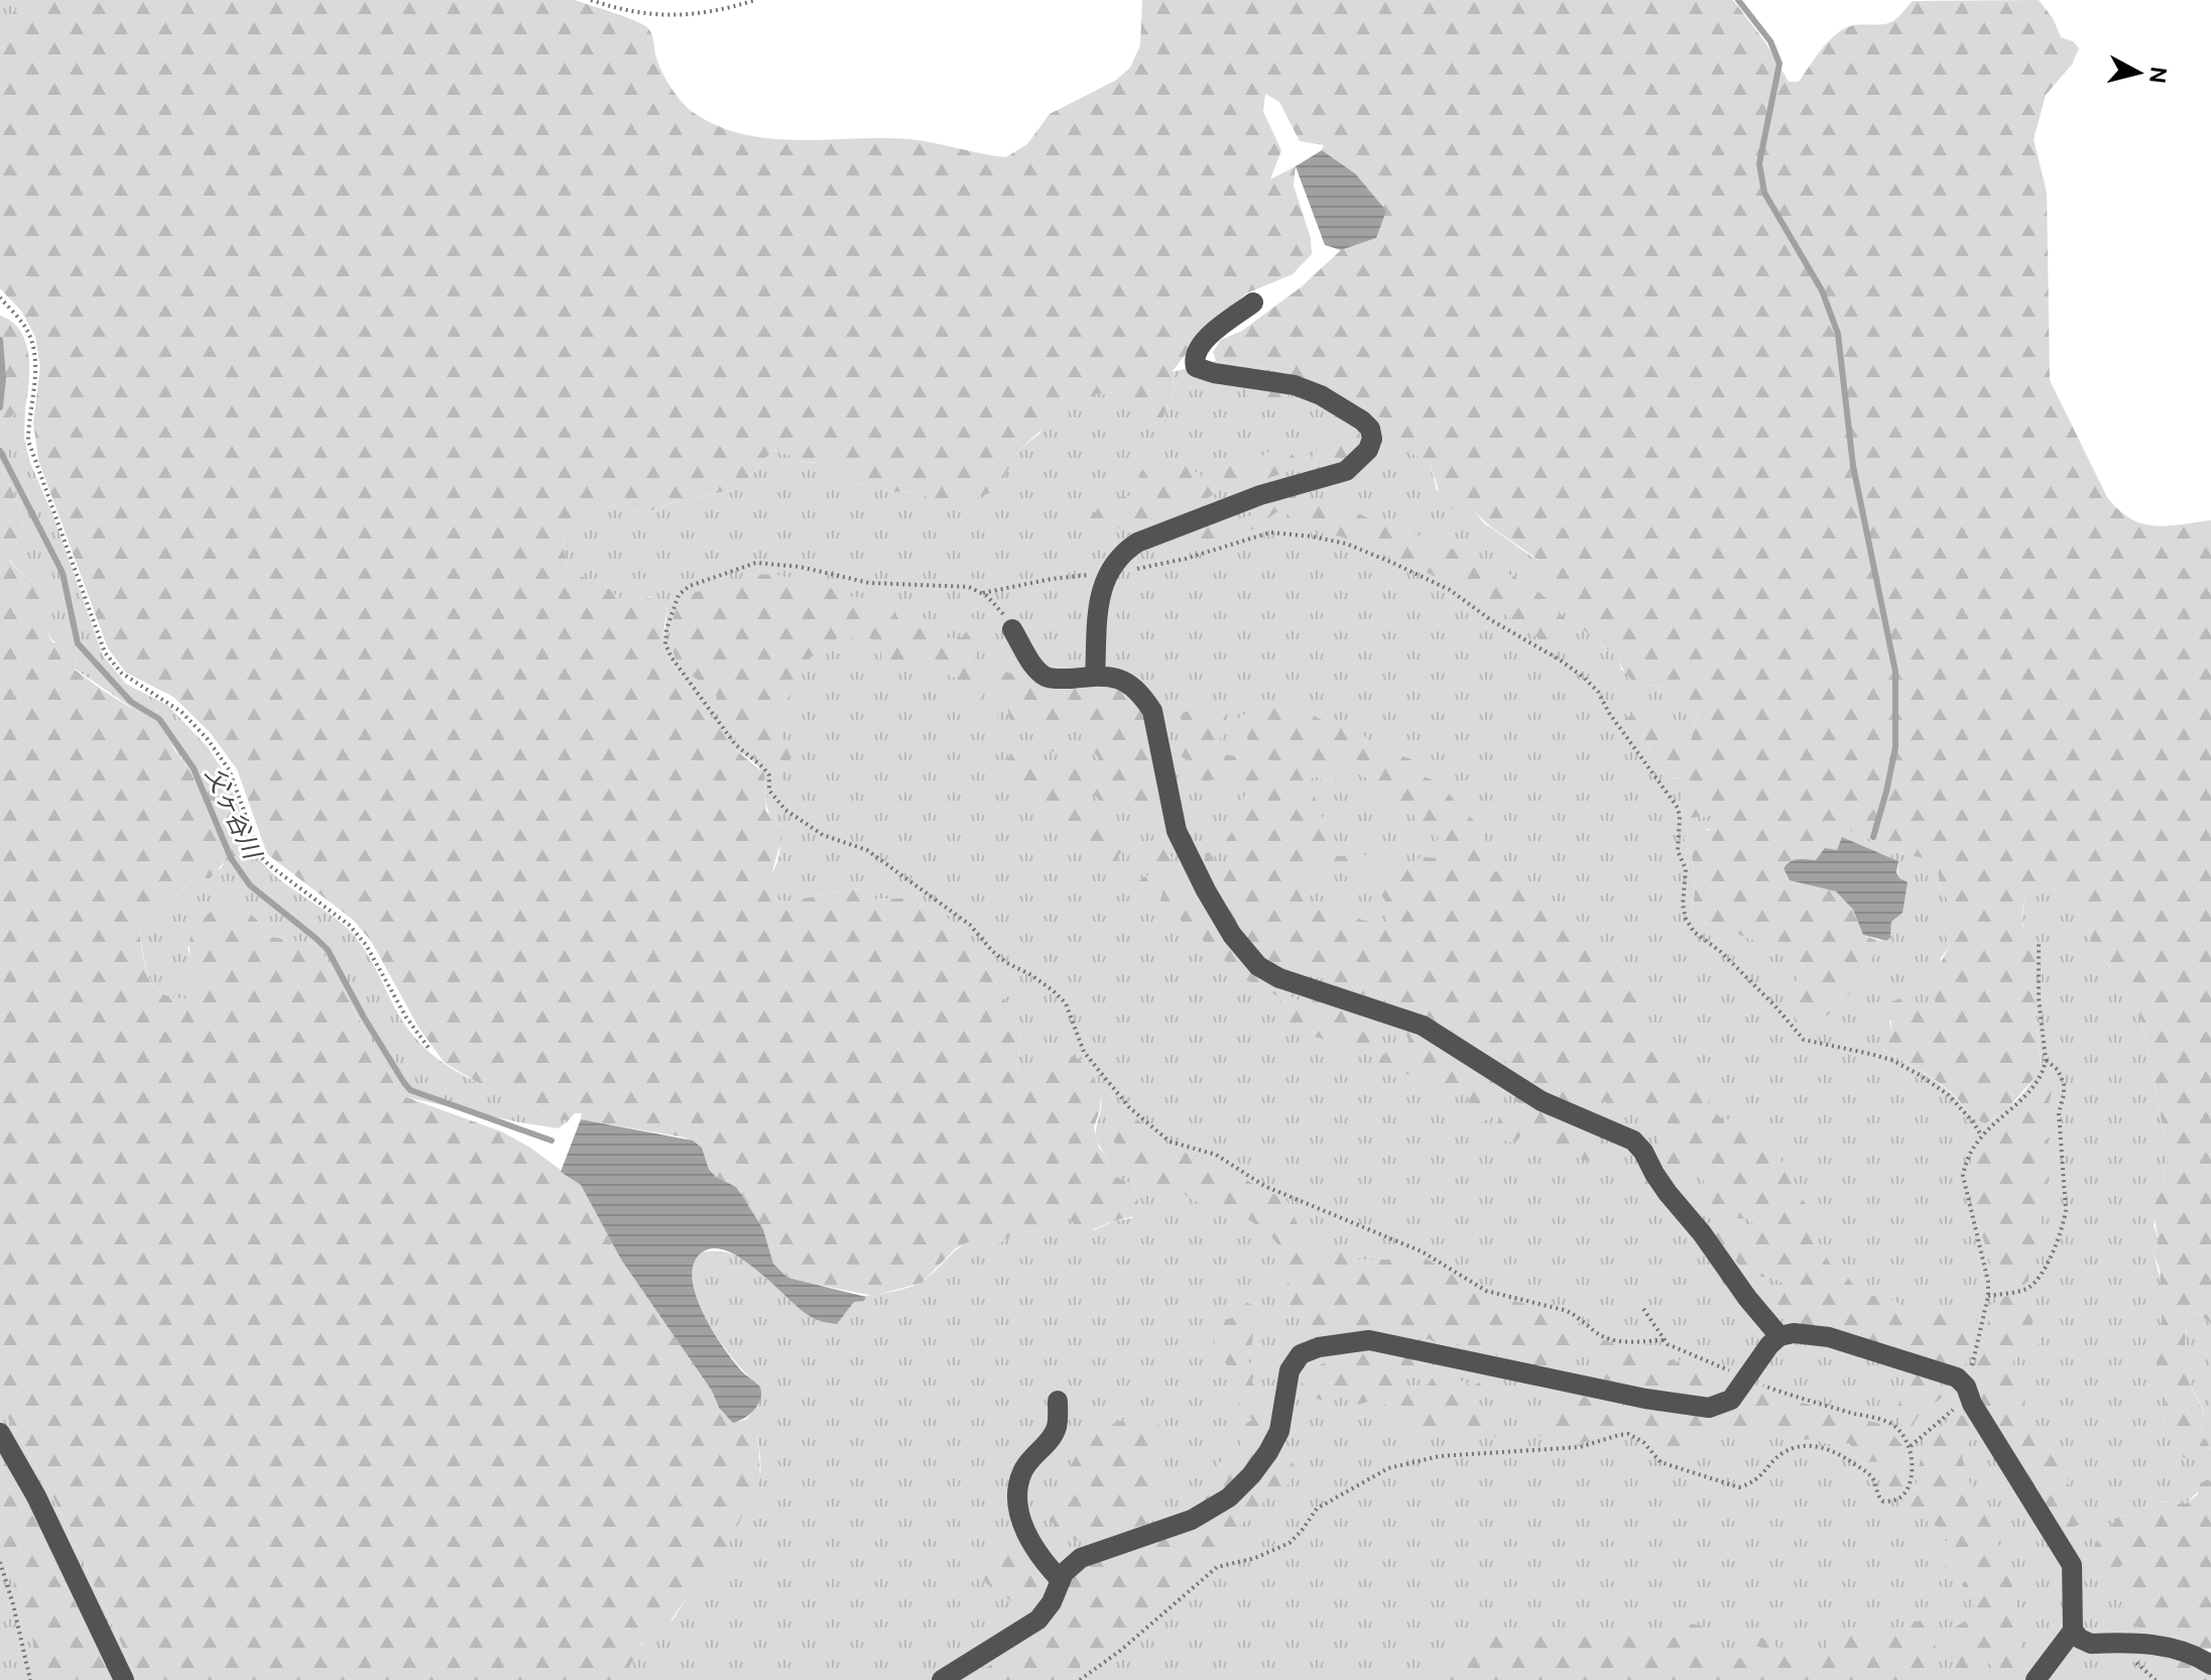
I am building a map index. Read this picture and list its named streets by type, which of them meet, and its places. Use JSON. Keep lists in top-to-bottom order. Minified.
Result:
{"water":["父ヶ谷川"],"north":"right"}
